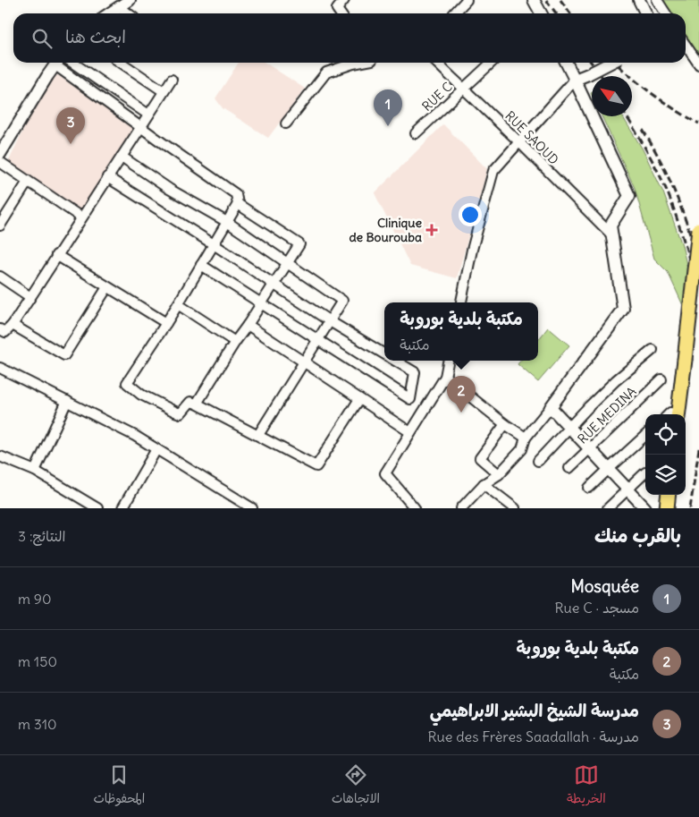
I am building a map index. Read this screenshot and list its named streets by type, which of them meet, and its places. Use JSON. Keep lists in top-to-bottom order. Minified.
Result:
{"streets":{"street":["RUE C","RUE SAOUD","RUE MEDINA"]},"crossings":[["RUE C","RUE SAOUD"]],"places":{"health":["Clinique de Bourouba"]},"north":"top left","page":{"search":"ابحث هنا","pins":["1","3","2"],"popup":["مكتبة بلدية بوروبة","مكتبة"],"heading":["بالقرب منك","النتائج: 3"],"list":[{"mark":"1","name":"Mosquée","note":"مسجد · Rue C","value":"90 m"},{"mark":"2","name":"مكتبة بلدية بوروبة","note":"مكتبة","value":"150 m"},{"mark":"3","name":"مدرسة الشيخ البشير الابراهيمي","note":"مدرسة · Rue des Frères Saadallah","value":"310 m"}],"nav":["الخريطة","الاتجاهات","المحفوظات"]}}
